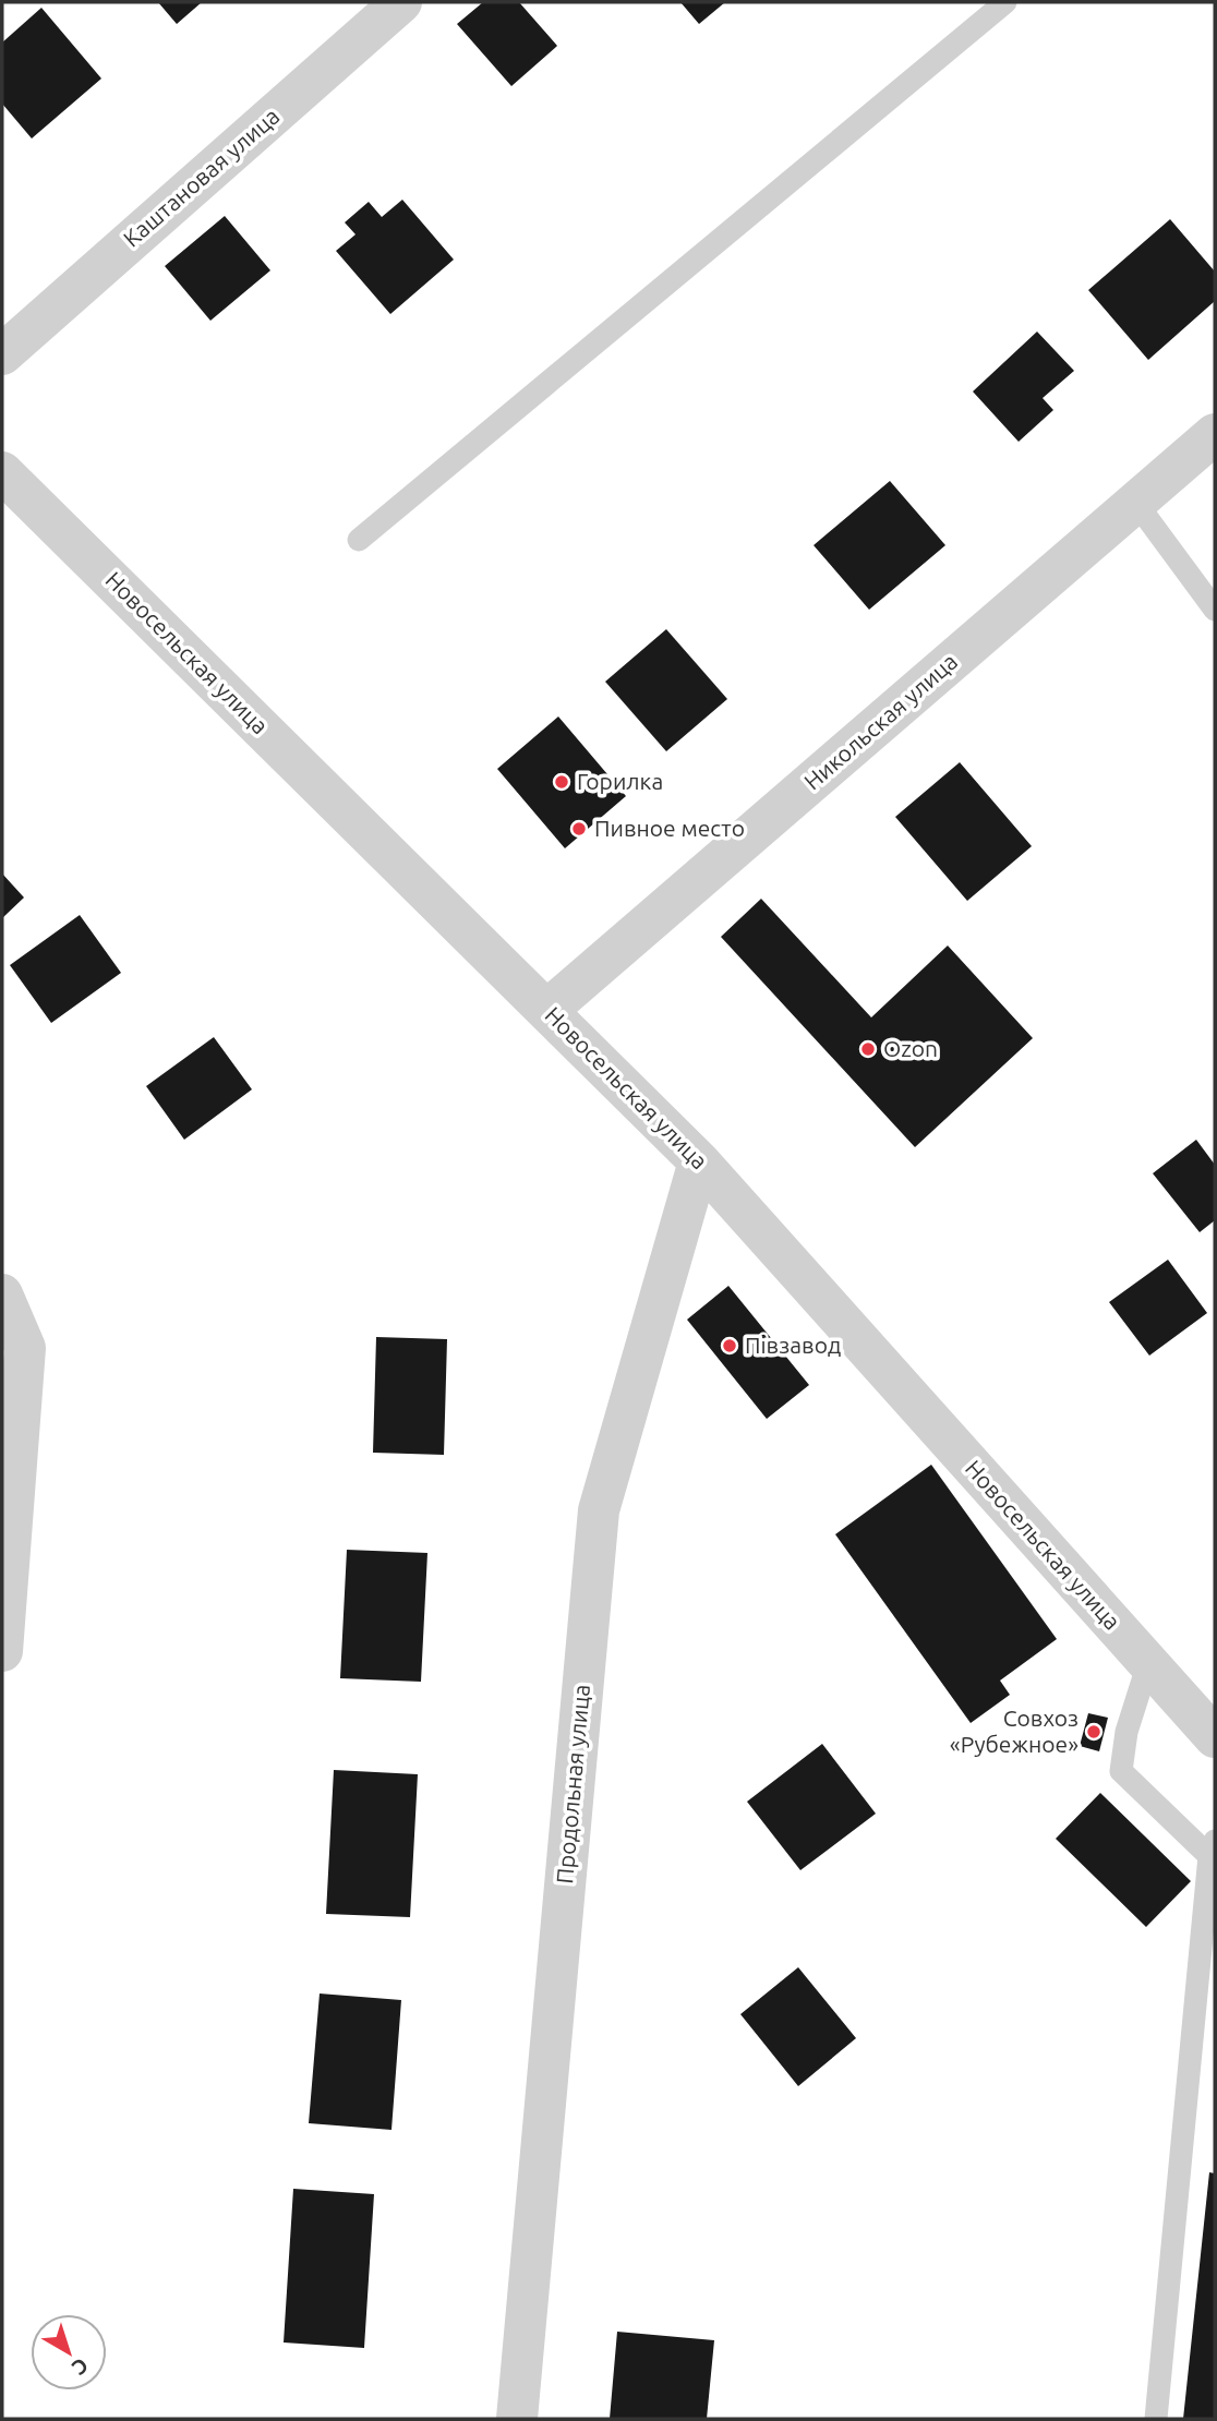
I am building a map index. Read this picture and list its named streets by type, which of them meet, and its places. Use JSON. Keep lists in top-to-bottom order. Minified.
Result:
{"streets":{"street":["Каштановая улица","Новосельская улица","Никольская улица","Продольная улица"]},"crossings":[["Новосельская улица","Никольская улица"],["Новосельская улица","Продольная улица"]],"places":["Горилка","Пивное место","Ozon","Пiвзавод","Совхоз «Рубежное»"],"north":"bottom right"}
